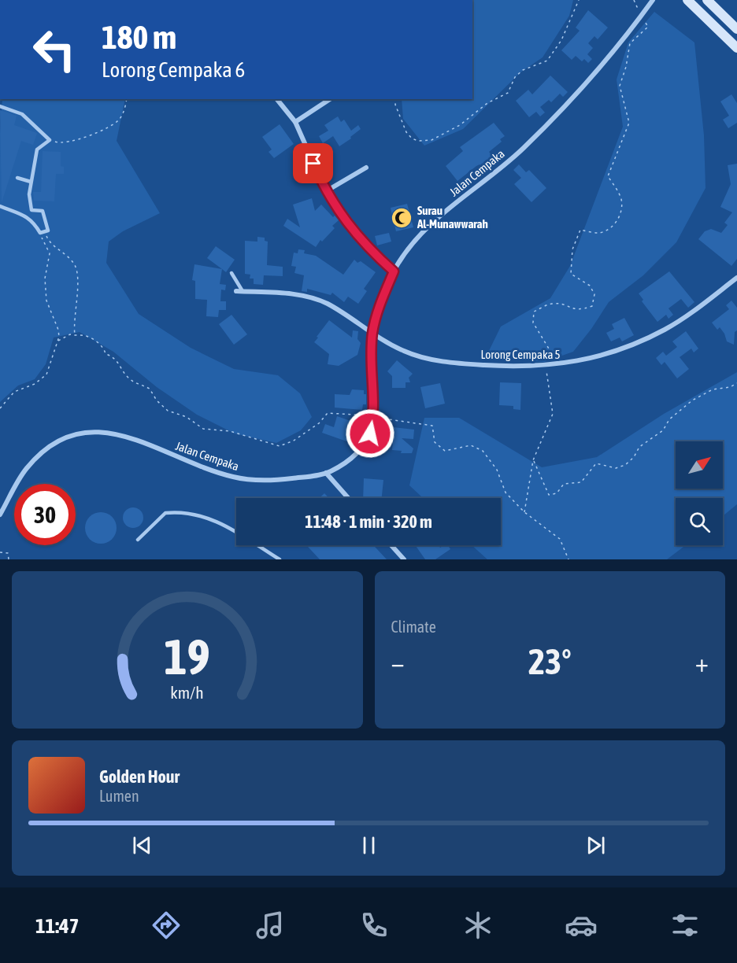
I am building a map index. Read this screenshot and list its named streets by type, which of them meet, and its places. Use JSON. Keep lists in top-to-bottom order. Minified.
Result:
{"streets":{"street":["Jalan Cempaka","Lorong Cempaka 5"]},"crossings":[["Jalan Cempaka","Lorong Cempaka 5"]],"places":{"mosque":["Surau Al-Munawwarah"]},"north":"top right","page":{"turn":["180 m","Lorong Cempaka 6"],"limit":"30","trip":"11:48 · 1 min · 320 m","tile":"Climate","heat":["−","23°","+"],"song":["Golden Hour","Lumen"],"tabs":"11:47","gauge":["19","km/h"]}}
